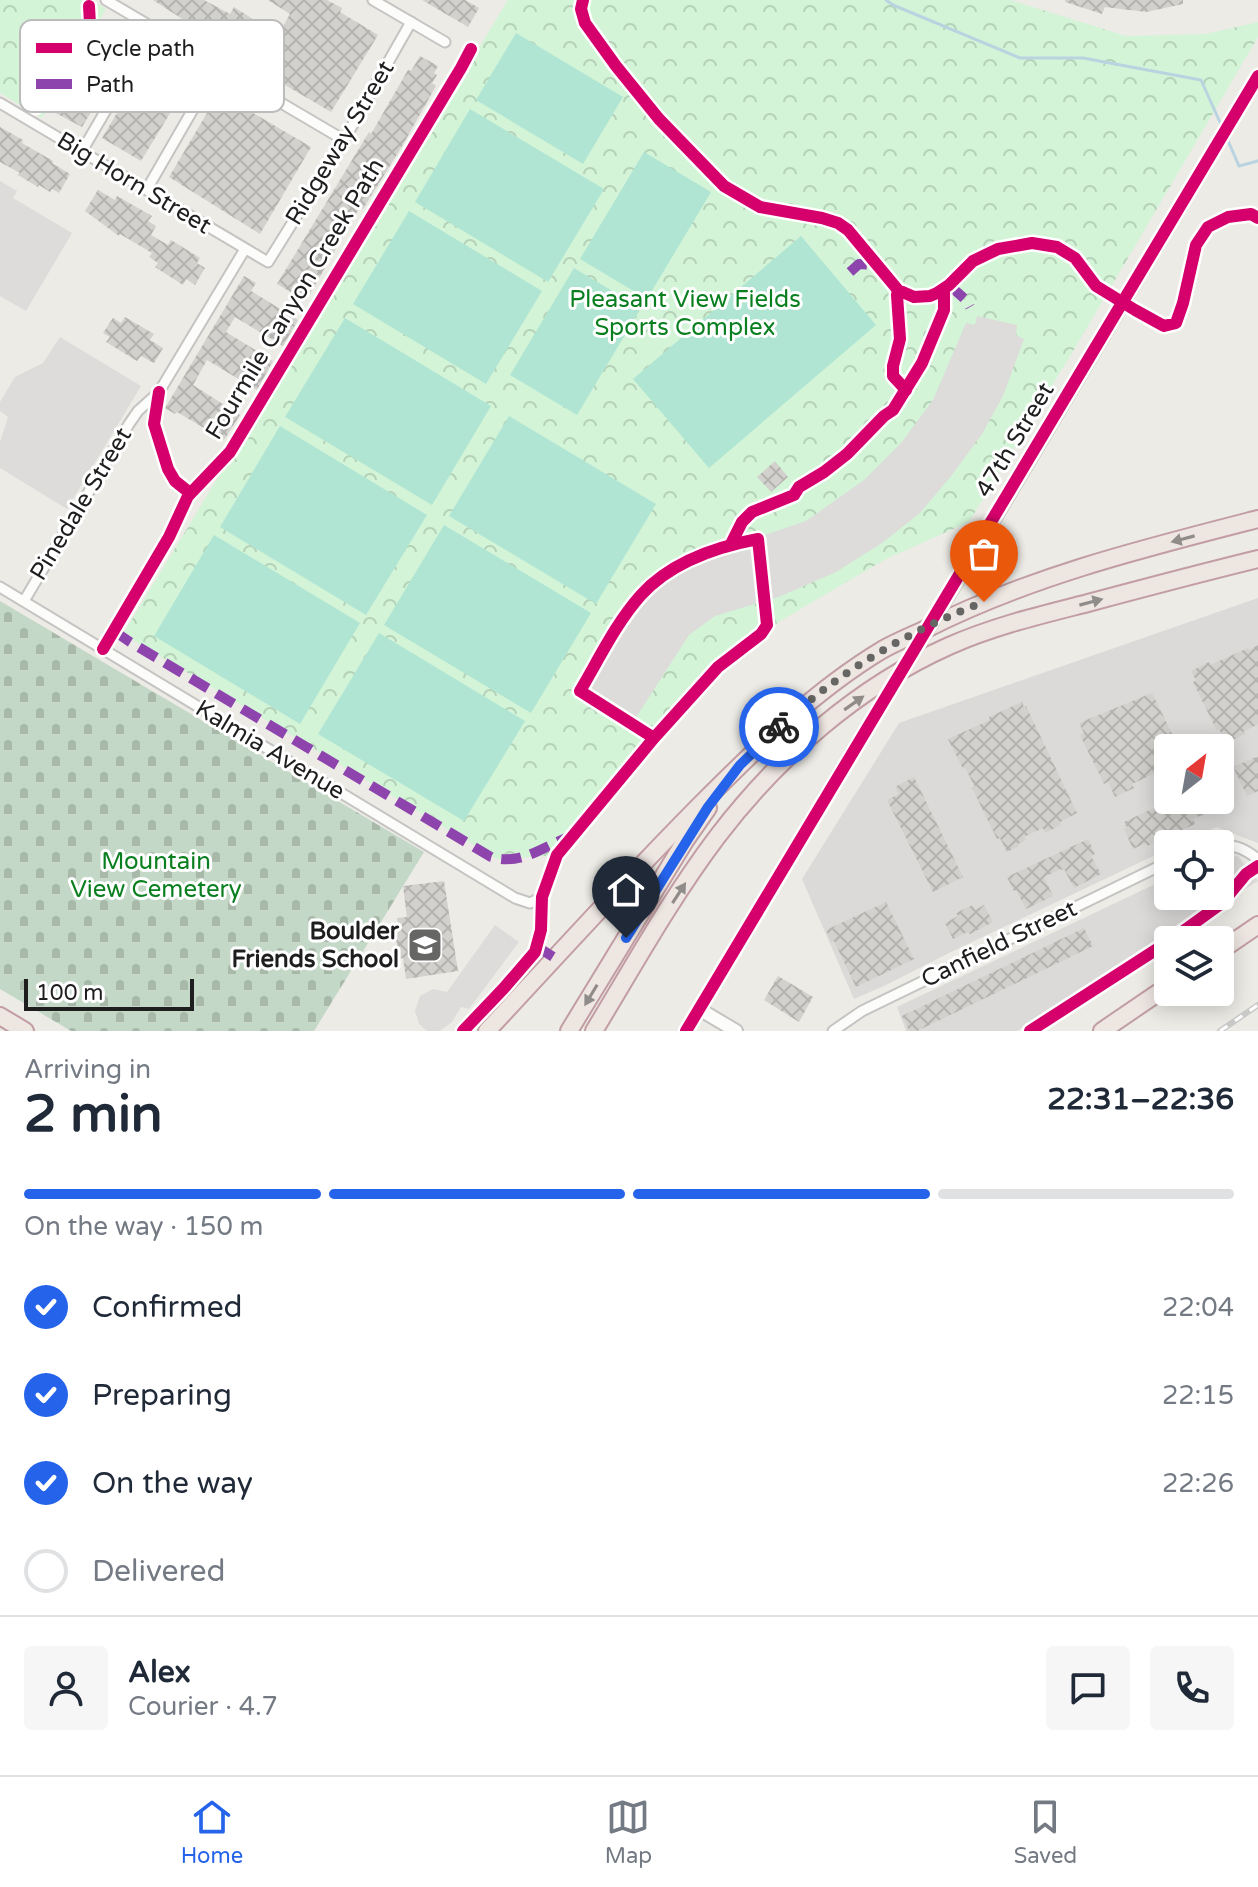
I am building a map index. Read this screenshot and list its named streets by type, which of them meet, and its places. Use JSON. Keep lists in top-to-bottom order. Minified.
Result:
{"streets":{"street":["Ridgeway Street","Big Horn Street","47th Street","Pinedale Street","Kalmia Avenue","Canfield Street"],"cycle path":["Fourmile Canyon Creek Path"]},"crossings":[["Ridgeway Street","Big Horn Street"],["Big Horn Street","Pinedale Street"],["Pinedale Street","Kalmia Avenue"]],"parks":["Pleasant View Fields Sports Complex","Mountain View Cemetery"],"places":{"school or university":["Boulder Friends School"]},"legend":["Cycle path","Path"],"scale_bar":"100 m","north":"top right","page":{"scale":"100 m","heading":["2 min","Arriving in","22:31–22:36"],"panel":["Alex","Courier · 4.7"],"bar":"On the way · 150 m","list":[["Confirmed","22:04"],["Preparing","22:15"],["On the way","22:26"],"Delivered"],"tabs":["Home","Map","Saved"]}}
